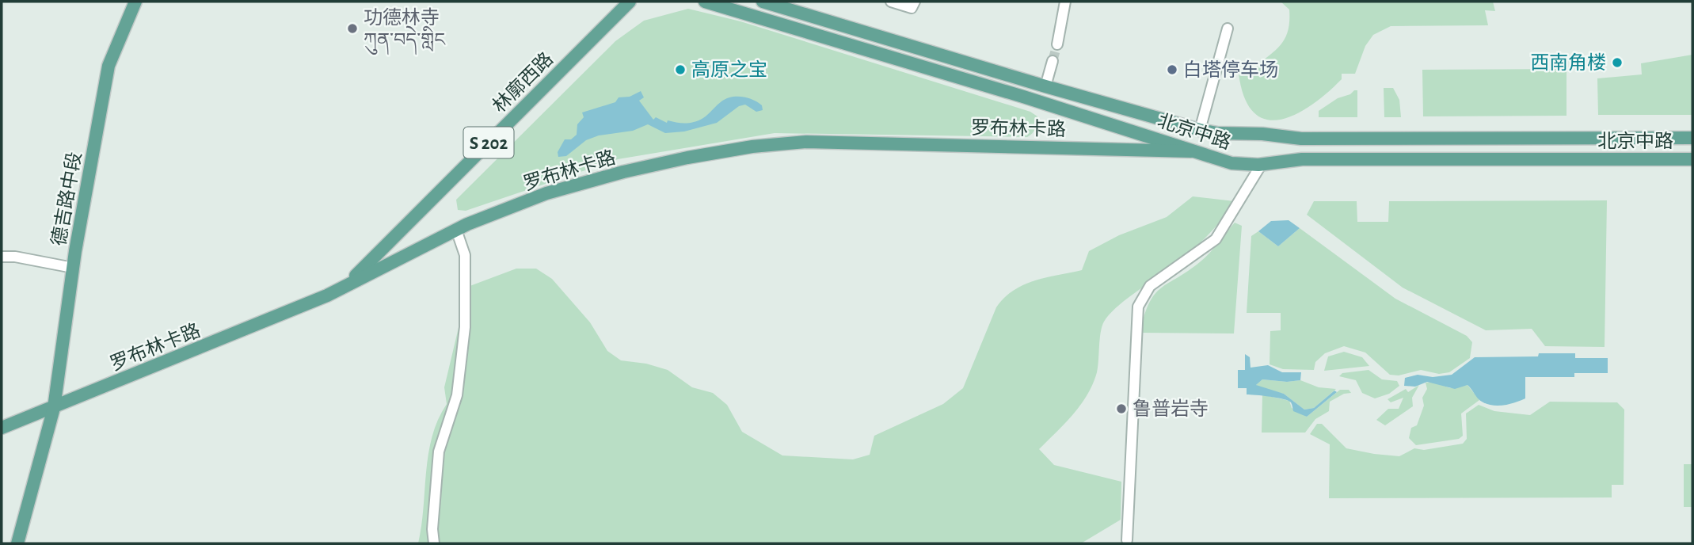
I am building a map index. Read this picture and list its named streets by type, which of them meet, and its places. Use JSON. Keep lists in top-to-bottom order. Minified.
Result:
{"streets":{"main road":["林廓西路","罗布林卡路","北京中路","S 202","德吉路中段"]},"crossings":[["林廓西路","罗布林卡路"],["罗布林卡路","北京中路"],["罗布林卡路","德吉路中段"]],"places":["功德林寺 ཀུན་བདེ་གླིང","西南角楼","高原之宝","白塔停车场","鲁普岩寺"]}
